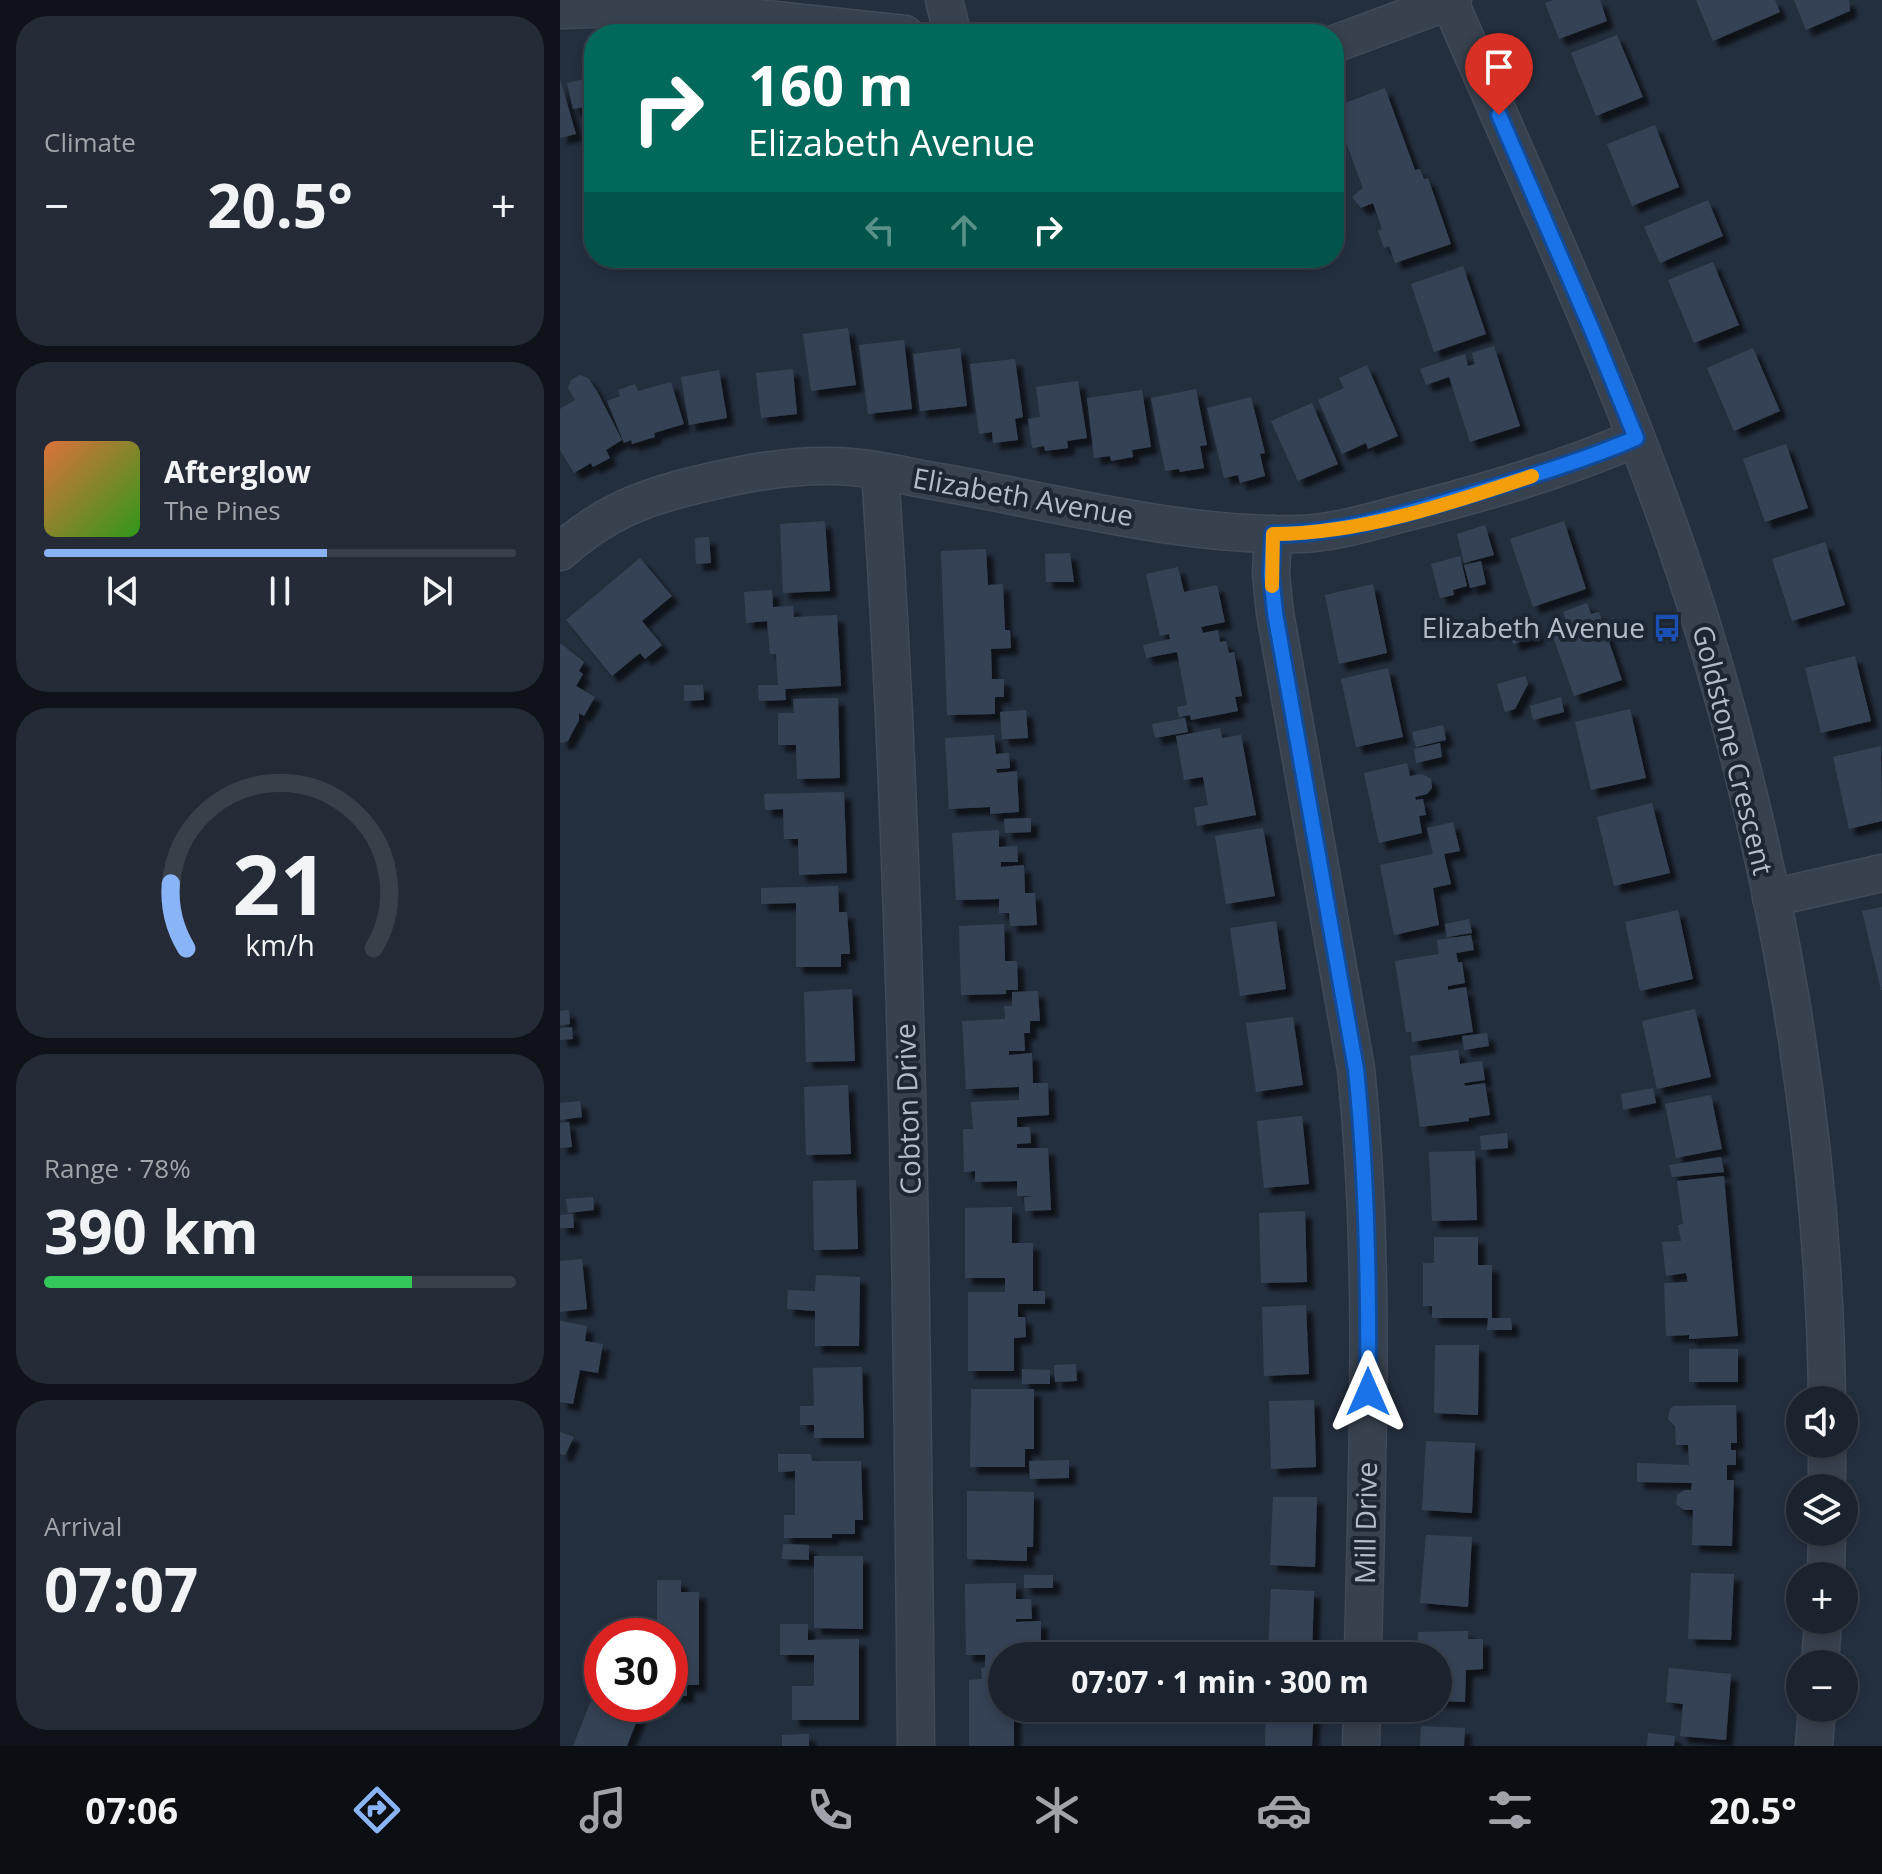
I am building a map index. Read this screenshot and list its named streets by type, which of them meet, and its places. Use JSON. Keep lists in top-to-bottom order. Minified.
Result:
{"streets":{"street":["Elizabeth Avenue","Goldstone Crescent","Cobton Drive","Mill Drive"]},"crossings":[["Elizabeth Avenue","Goldstone Crescent"],["Elizabeth Avenue","Cobton Drive"],["Elizabeth Avenue","Mill Drive"]],"places":{"bus stop":["Elizabeth Avenue"]},"page":{"tile":["Climate",["Range · 78%","390 km"],["Arrival","07:07"]],"turn":["160 m","Elizabeth Avenue"],"heat":["−","20.5°","+"],"song":["Afterglow","The Pines"],"map_buttons":["+","−"],"limit":"30","trip":"07:07 · 1 min · 300 m","tabs":["07:06","20.5°"],"gauge":["21","km/h"]}}
